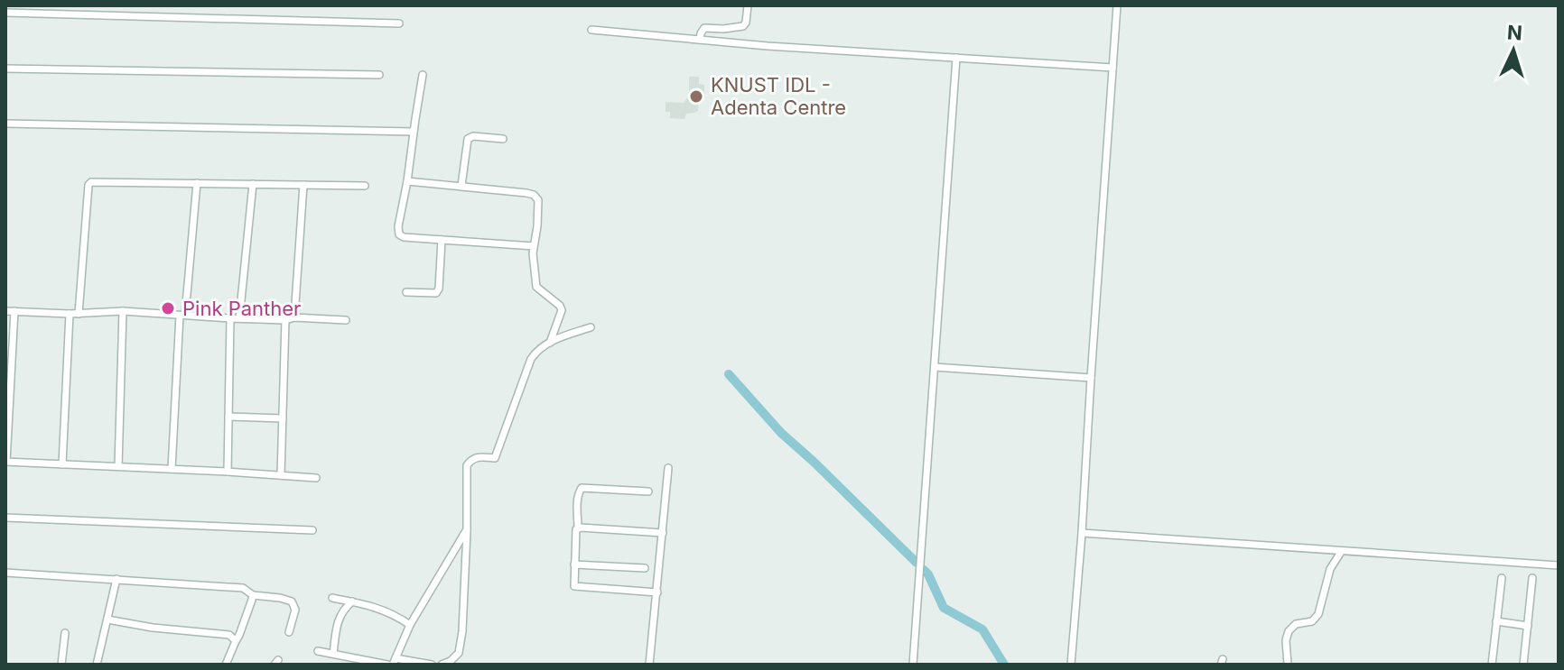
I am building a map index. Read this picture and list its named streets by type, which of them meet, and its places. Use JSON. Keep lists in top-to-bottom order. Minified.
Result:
{"places":["KNUST IDL - Adenta Centre","Pink Panther"],"north":"top"}
